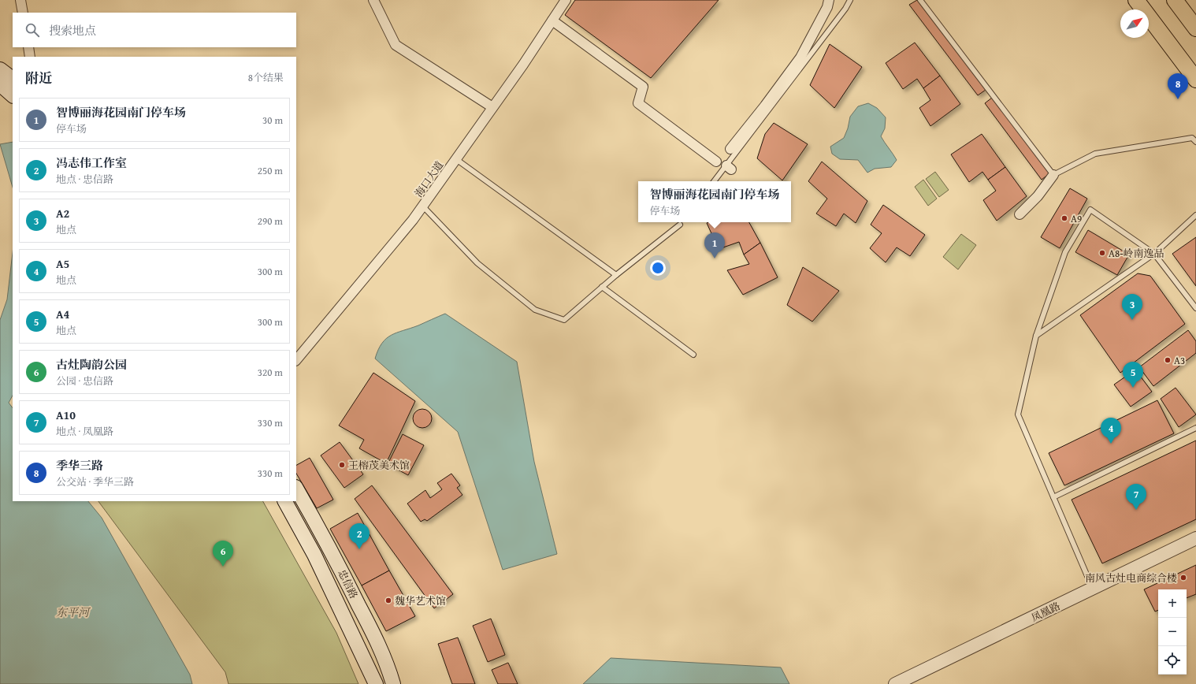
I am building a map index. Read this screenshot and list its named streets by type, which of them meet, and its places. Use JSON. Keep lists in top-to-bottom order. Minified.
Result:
{"streets":{"main road":["忠信路"],"street":["海口大道","凤凰路"]},"water":["东平河"],"places":["A9","A8-岭南逸品","A3","王榕茂美术馆","南风古灶电商综合楼","魏华艺术馆"],"north":"top right","page":{"search":"搜索地点","heading":["附近","8个结果"],"pins":["8","1","3","5","4","7","2","6"],"list":[{"mark":"1","name":"智博丽海花园南门停车场","note":"停车场","value":"30 m"},{"mark":"2","name":"冯志伟工作室","note":"地点 · 忠信路","value":"250 m"},{"mark":"3","name":"A2","note":"地点","value":"290 m"},{"mark":"4","name":"A5","note":"地点","value":"300 m"},{"mark":"5","name":"A4","note":"地点","value":"300 m"},{"mark":"6","name":"古灶陶韵公园","note":"公园 · 忠信路","value":"320 m"},{"mark":"7","name":"A10","note":"地点 · 凤凰路","value":"330 m"},{"mark":"8","name":"季华三路","note":"公交站 · 季华三路","value":"330 m"}],"popup":["智博丽海花园南门停车场","停车场"],"map_buttons":["+","−"]}}
